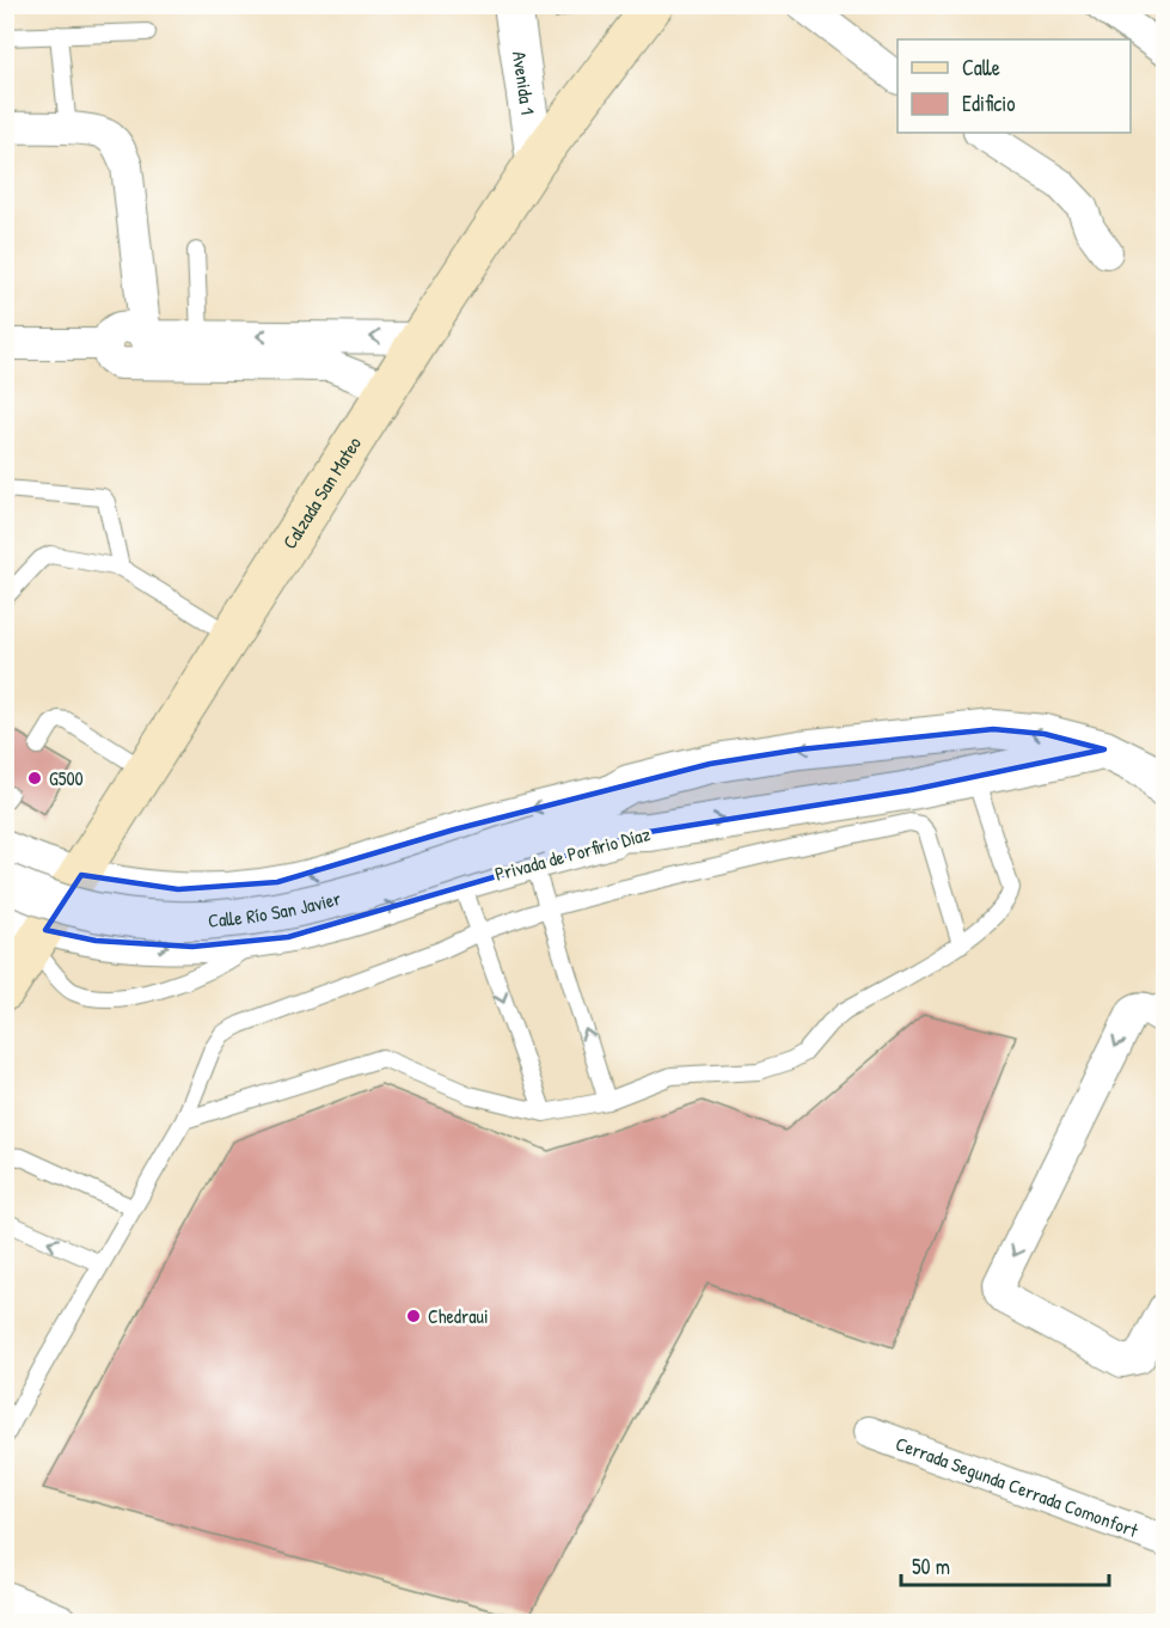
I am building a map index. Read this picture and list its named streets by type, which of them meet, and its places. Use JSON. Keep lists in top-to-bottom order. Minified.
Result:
{"streets":{"main road":["Calzada San Mateo"],"street":["Avenida 1","Privada de Porfirio Díaz","Calle Río San Javier","Cerrada Segunda Cerrada Comonfort"]},"crossings":[["Avenida 1","Calzada San Mateo"],["Calzada San Mateo","Privada de Porfirio Díaz"],["Privada de Porfirio Díaz","Calle Río San Javier"]],"places":["G500","Chedraui"],"legend":["Calle","Edificio"],"scale_bar":"50 m"}
